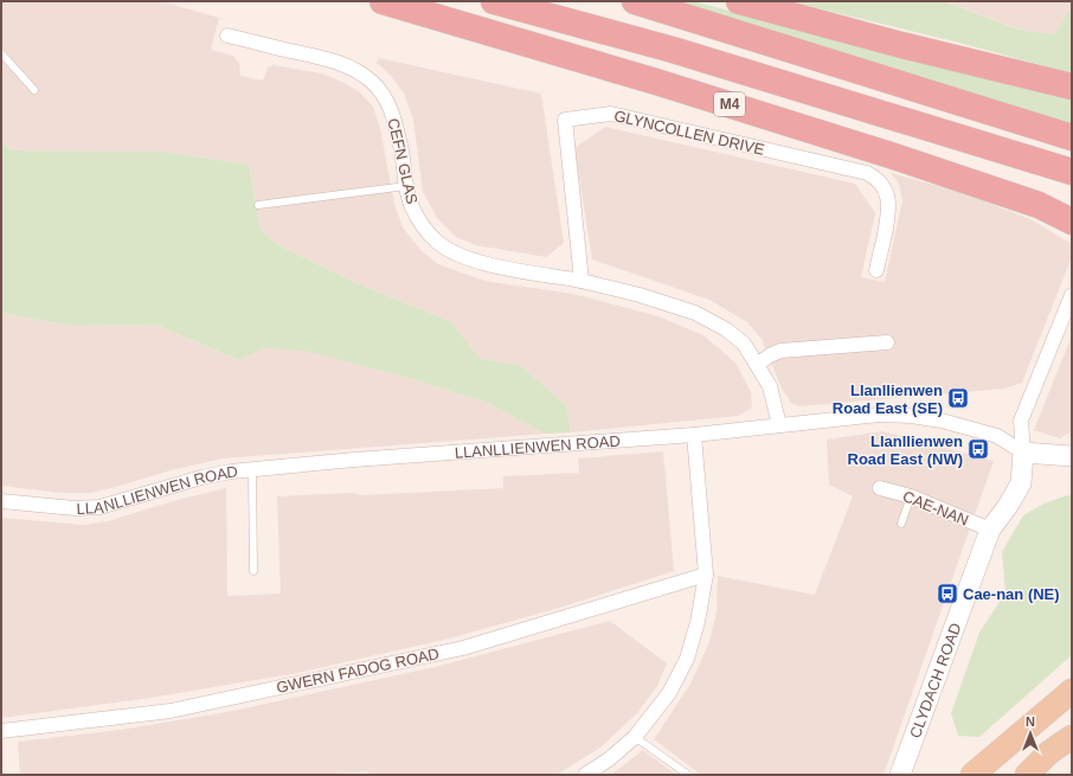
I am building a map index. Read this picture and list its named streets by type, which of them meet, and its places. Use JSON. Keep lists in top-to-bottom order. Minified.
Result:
{"streets":{"highway":["M4"],"main road":["LLANLLIENWEN ROAD","CLYDACH ROAD"],"street":["GLYNCOLLEN DRIVE","CEFN GLAS","CAE-NAN","GWERN FADOG ROAD"]},"crossings":[["GLYNCOLLEN DRIVE","CEFN GLAS"],["LLANLLIENWEN ROAD","CLYDACH ROAD"],["CAE-NAN","CLYDACH ROAD"]],"places":{"bus stop":["Llanllienwen Road East (SE)","Llanllienwen Road East (NW)","Cae-nan (NE)"]},"north":"top"}
